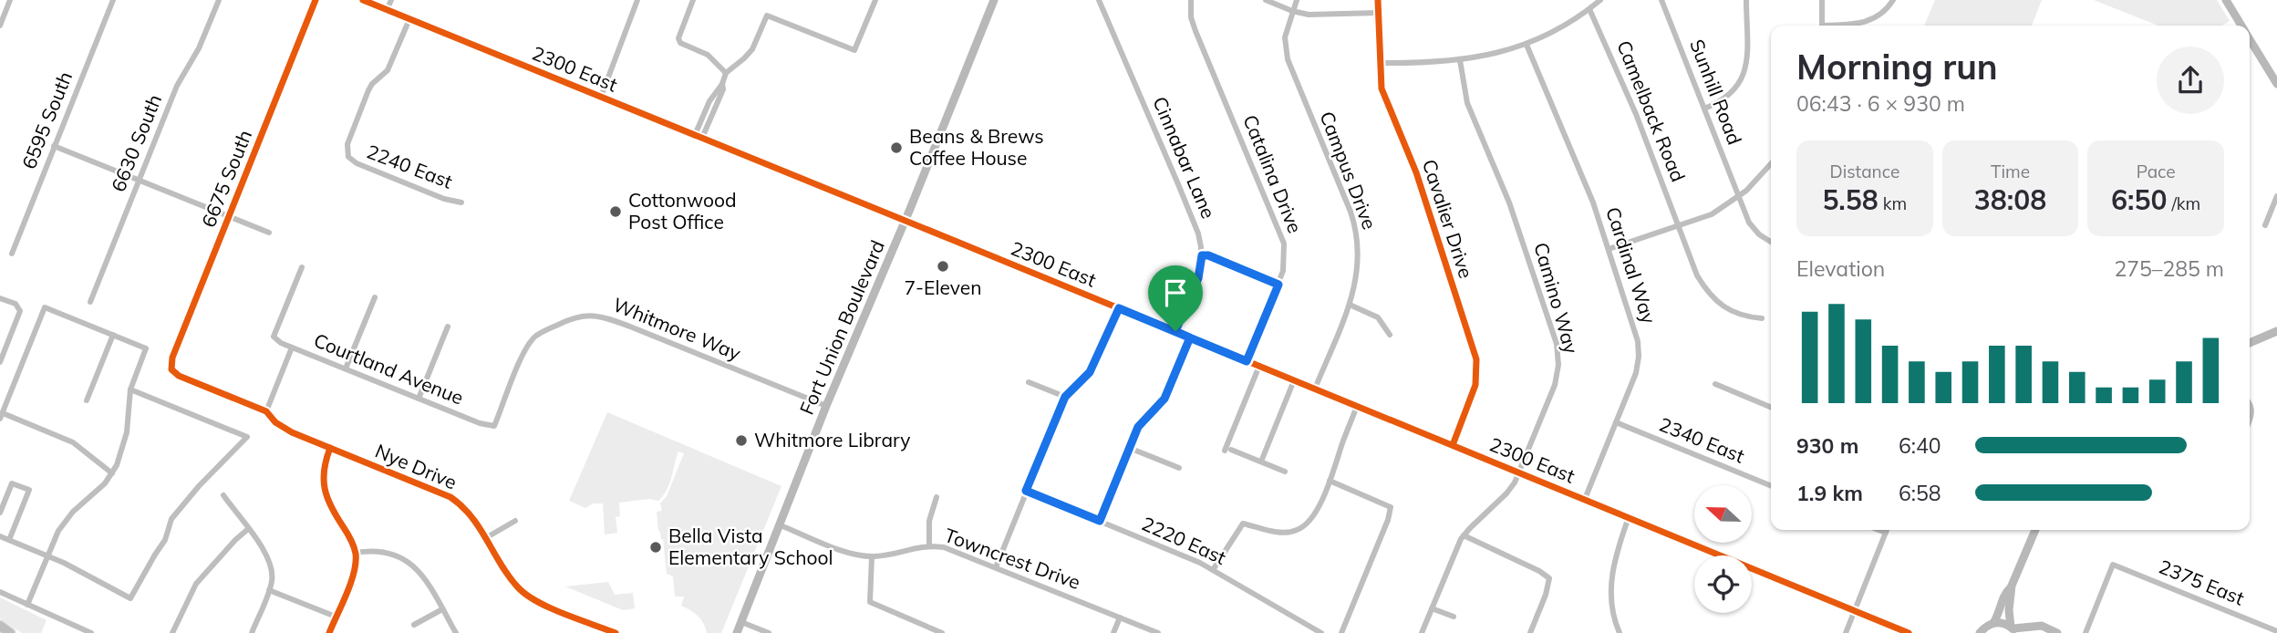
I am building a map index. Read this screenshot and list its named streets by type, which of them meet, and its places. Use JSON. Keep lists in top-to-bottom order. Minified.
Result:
{"streets":{"street":["2300 East","Sunhill Road","Camelback Road","6595 South","6630 South","Cinnabar Lane","2240 East","Campus Drive","Catalina Drive","6675 South","Cavalier Drive","Cardinal Way","Camino Way","Fort Union Boulevard","Whitmore Way","Courtland Avenue","2340 East","Nye Drive","2220 East","Towncrest Drive","2375 East"]},"crossings":[["2300 East","Cinnabar Lane"],["2300 East","2240 East"],["2300 East","Campus Drive"],["2300 East","Catalina Drive"],["2300 East","Cavalier Drive"],["2300 East","Cardinal Way"],["2300 East","Camino Way"],["2300 East","Fort Union Boulevard"],["6675 South","Nye Drive"],["Cardinal Way","2340 East"],["Fort Union Boulevard","Whitmore Way"],["Fort Union Boulevard","Towncrest Drive"],["Whitmore Way","Courtland Avenue"]],"places":["Beans & Brews Coffee House","Cottonwood Post Office","7-Eleven","Whitmore Library","Bella Vista Elementary School"],"north":"left","page":{"heading":["Morning run","06:43 · 6 × 930 m"],"stats":[["Distance","5.58 km"],["Time","38:08"],["Pace","6:50 /km"]],"chart":["Elevation","275–285 m"],"list":[{"name":"930 m","note":"6:40"},{"name":"1.9 km","note":"6:58"}]}}
